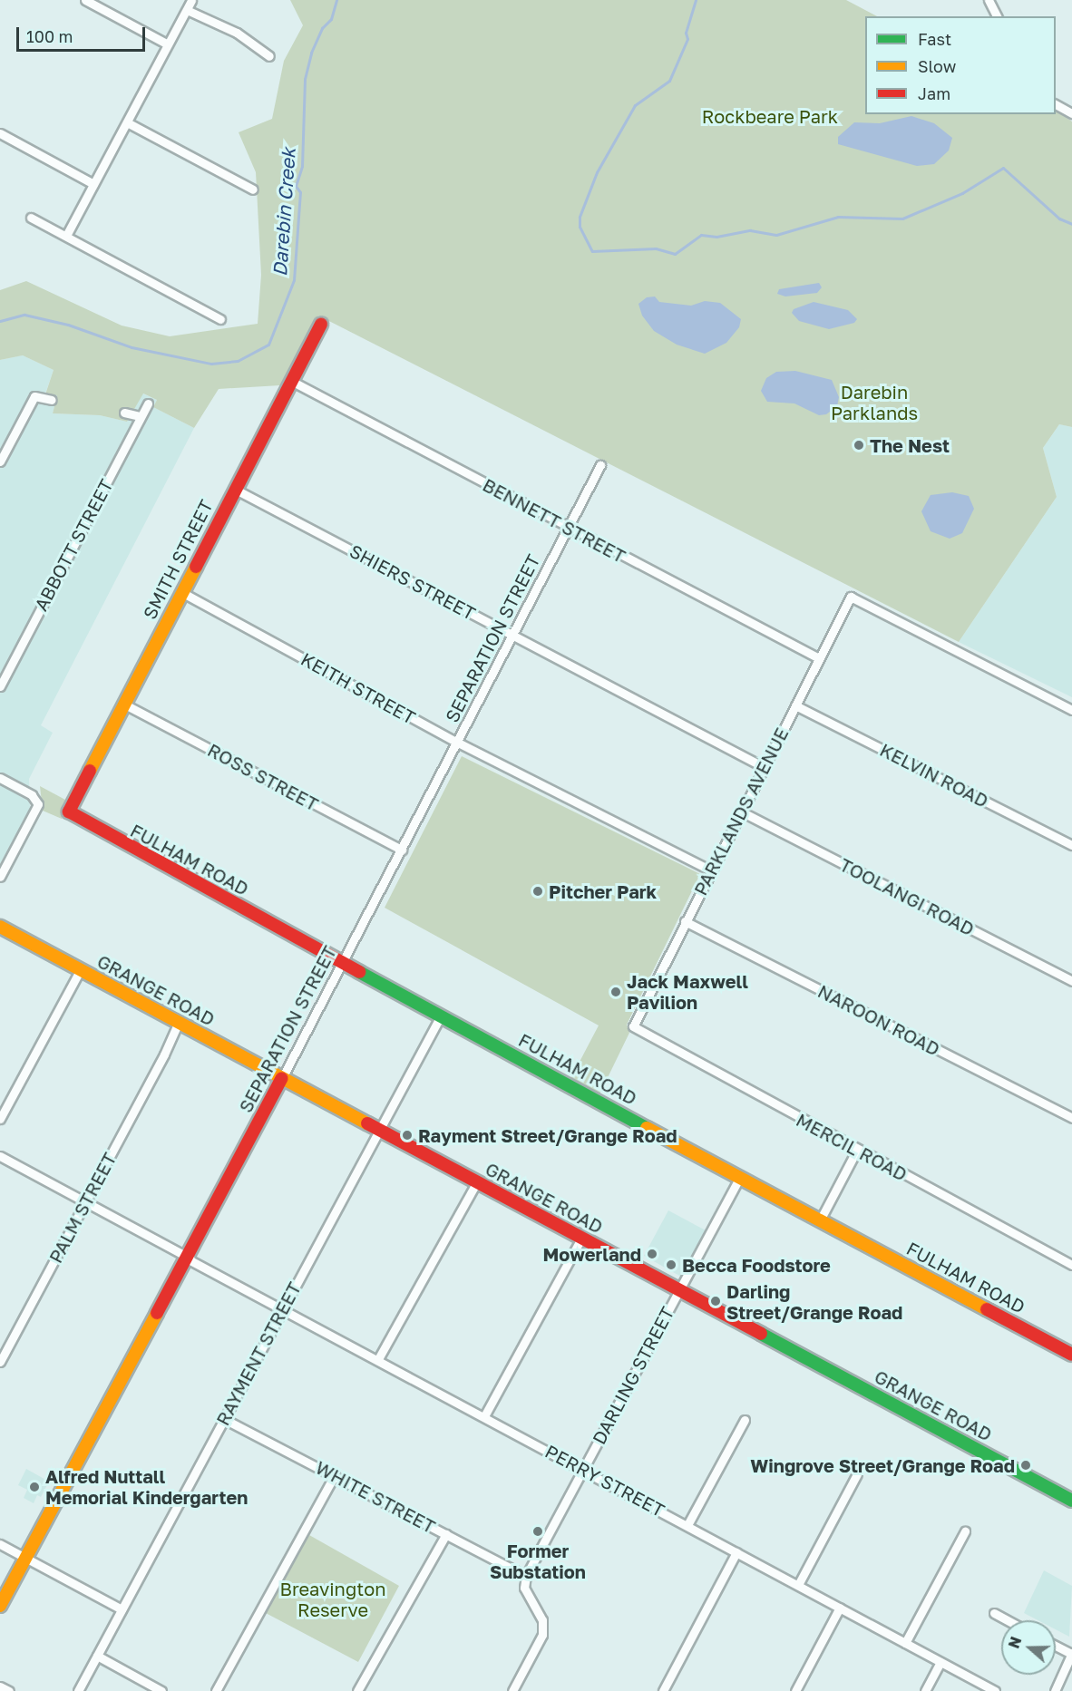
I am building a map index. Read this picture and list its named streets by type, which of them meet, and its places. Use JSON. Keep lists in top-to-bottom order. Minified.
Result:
{"streets":{"street":["BENNETT STREET","ABBOTT STREET","SMITH STREET","SHIERS STREET","SEPARATION STREET","KEITH STREET","KELVIN ROAD","ROSS STREET","PARKLANDS AVENUE","FULHAM ROAD","TOOLANGI ROAD","GRANGE ROAD","NAROON ROAD","MERCIL ROAD","PALM STREET","RAYMENT STREET","DARLING STREET","PERRY STREET","WHITE STREET"]},"crossings":[["BENNETT STREET","SMITH STREET"],["BENNETT STREET","SEPARATION STREET"],["BENNETT STREET","PARKLANDS AVENUE"],["SMITH STREET","SHIERS STREET"],["SMITH STREET","KEITH STREET"],["SMITH STREET","ROSS STREET"],["SMITH STREET","FULHAM ROAD"],["SHIERS STREET","SEPARATION STREET"],["SHIERS STREET","PARKLANDS AVENUE"],["SEPARATION STREET","KEITH STREET"],["SEPARATION STREET","ROSS STREET"],["SEPARATION STREET","FULHAM ROAD"],["SEPARATION STREET","GRANGE ROAD"],["SEPARATION STREET","PERRY STREET"],["KEITH STREET","PARKLANDS AVENUE"],["KELVIN ROAD","PARKLANDS AVENUE"],["PARKLANDS AVENUE","TOOLANGI ROAD"],["PARKLANDS AVENUE","NAROON ROAD"],["PARKLANDS AVENUE","MERCIL ROAD"],["FULHAM ROAD","RAYMENT STREET"],["FULHAM ROAD","DARLING STREET"],["GRANGE ROAD","PALM STREET"],["GRANGE ROAD","RAYMENT STREET"],["GRANGE ROAD","DARLING STREET"],["PALM STREET","PERRY STREET"],["RAYMENT STREET","PERRY STREET"],["RAYMENT STREET","WHITE STREET"],["DARLING STREET","PERRY STREET"],["DARLING STREET","WHITE STREET"]],"water":["Darebin Creek"],"parks":["Rockbeare Park","Darebin Parklands","Breavington Reserve"],"places":["The Nest","Pitcher Park","Jack Maxwell Pavilion","Rayment Street/Grange Road","Mowerland","Becca Foodstore","Darling Street/Grange Road","Wingrove Street/Grange Road","Alfred Nuttall Memorial Kindergarten","Former Substation"],"legend":["Fast","Slow","Jam"],"scale_bar":"100 m","north":"left"}
